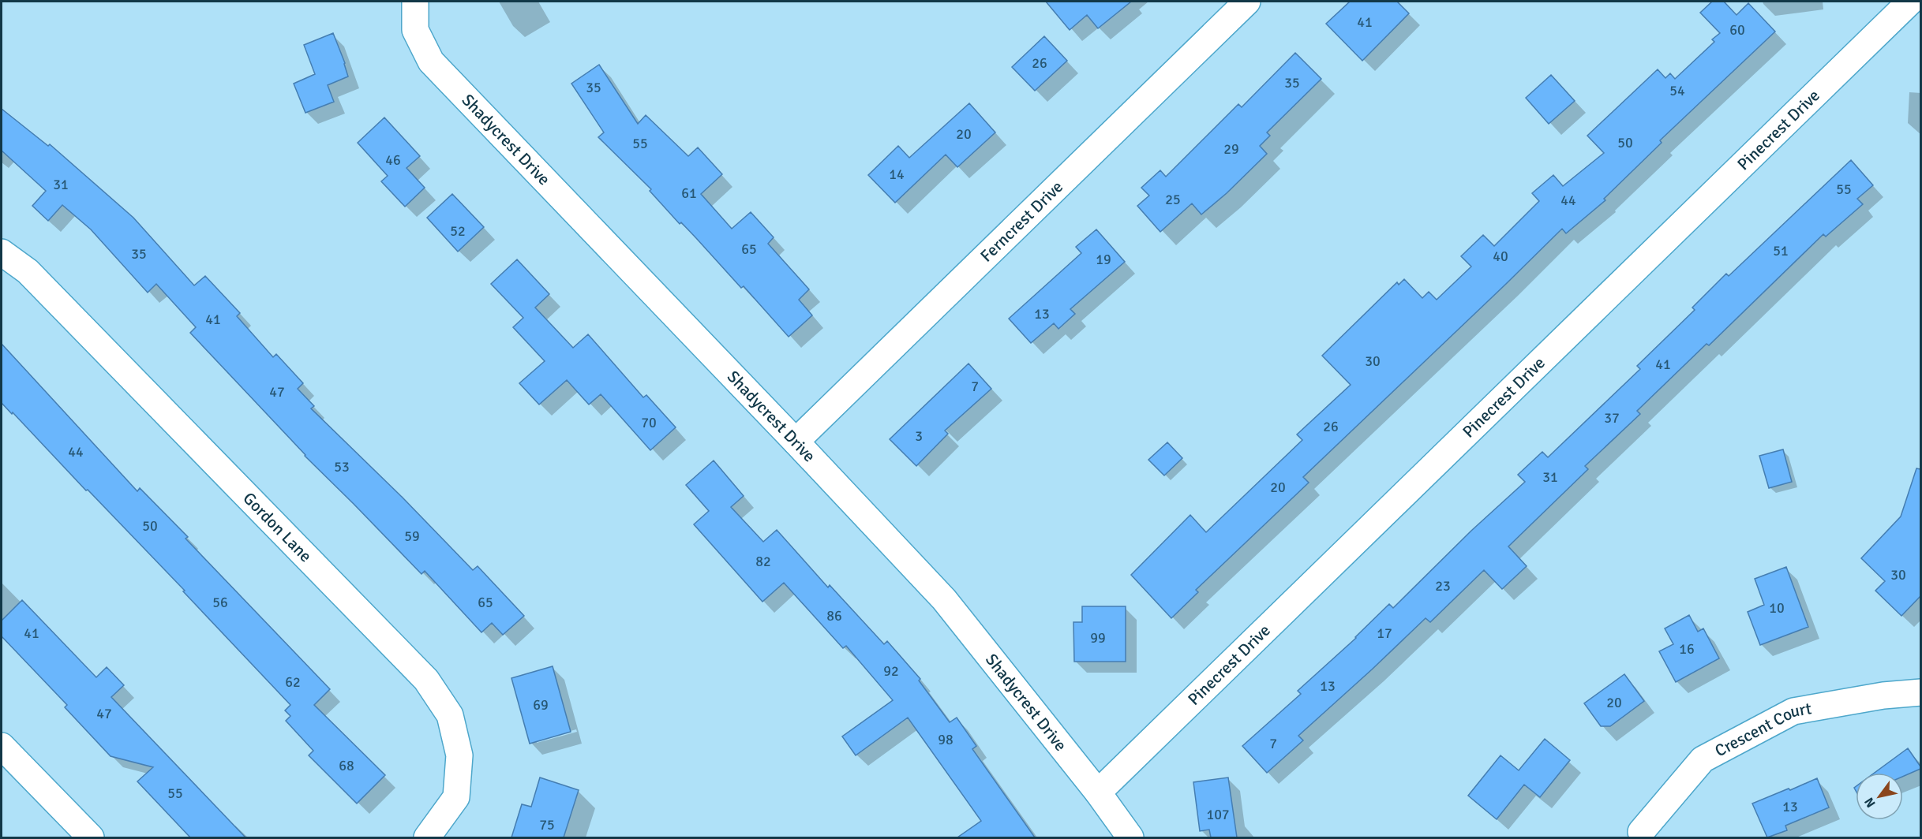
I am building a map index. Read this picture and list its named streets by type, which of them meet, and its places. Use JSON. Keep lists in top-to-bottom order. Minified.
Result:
{"streets":{"street":["Pinecrest Drive","Shadycrest Drive","Ferncrest Drive","Gordon Lane","Crescent Court"]},"crossings":[["Pinecrest Drive","Shadycrest Drive"],["Shadycrest Drive","Ferncrest Drive"]],"house_numbers":["41","60","26","35","35","54","20","50","55","29","46","14","31","55","61","25","44","52","65","51","35","40","19","13","41","30","41","7","47","37","70","26","3","44","53","31","20","50","59","82","30","23","56","65","10","86","41","17","99","16","92","62","13","20","69","47","98","7","68","55","13","107","75"],"north":"bottom left"}
